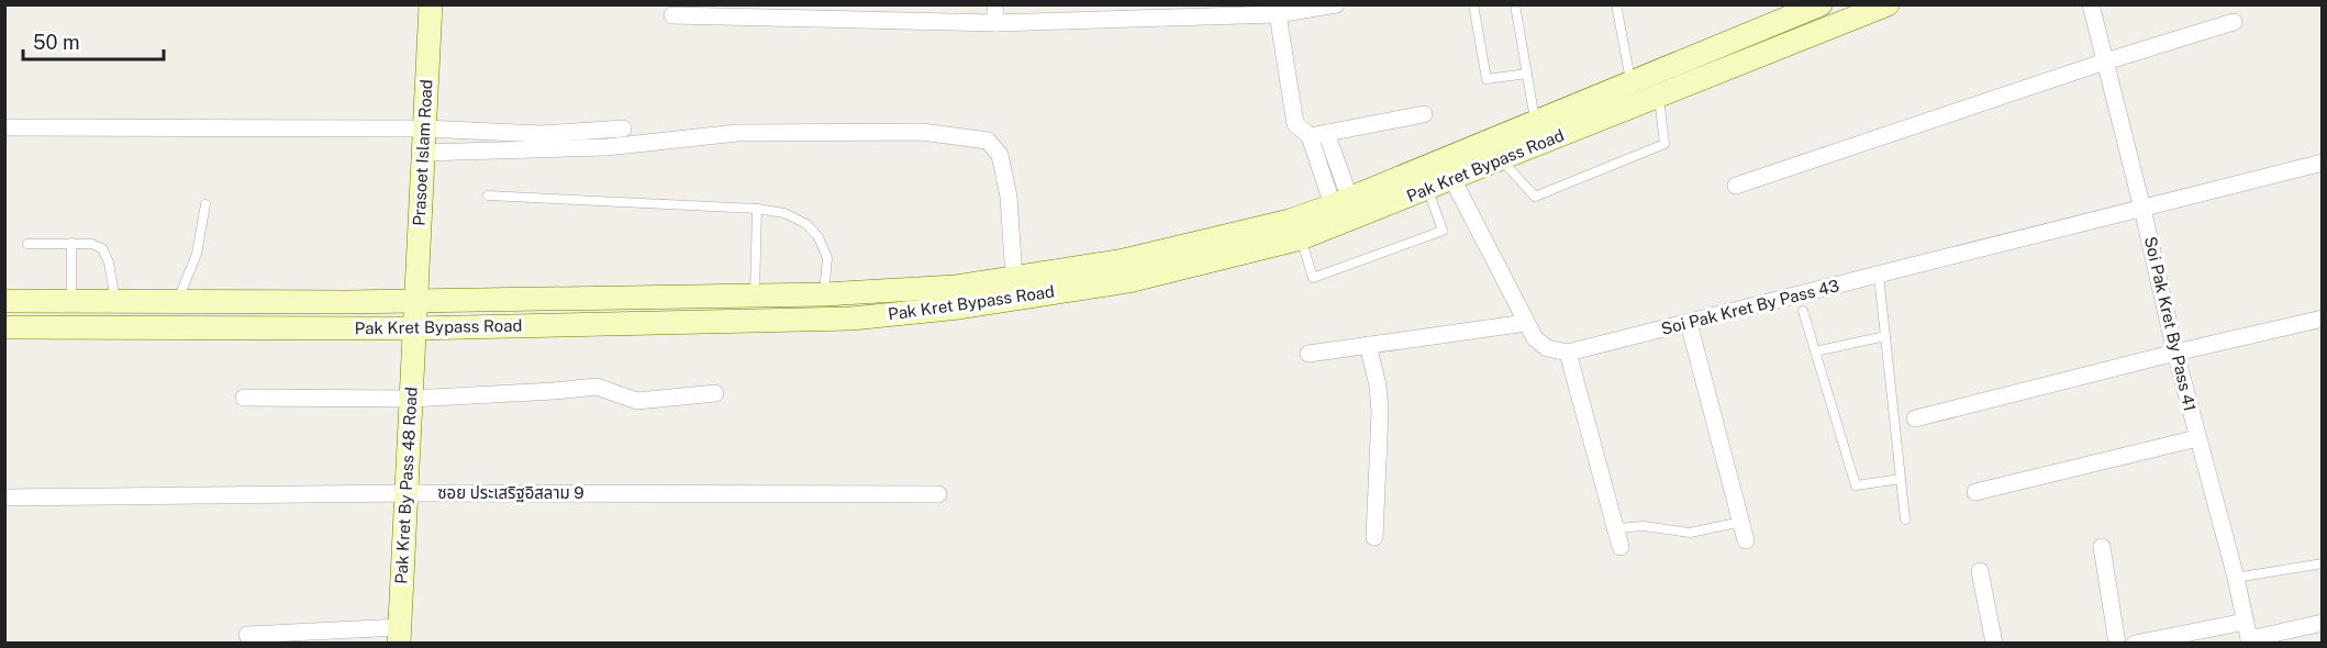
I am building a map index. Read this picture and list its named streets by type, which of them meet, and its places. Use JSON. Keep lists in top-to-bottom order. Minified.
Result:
{"streets":{"main road":["Prasoet Islam Road","Pak Kret Bypass Road","Pak Kret By Pass 48 Road"],"street":["Soi Pak Kret By Pass 43","Soi Pak Kret By Pass 41","ซอย ประเสริฐอิสลาม 9"]},"crossings":[["Prasoet Islam Road","Pak Kret Bypass Road"],["Prasoet Islam Road","Pak Kret By Pass 48 Road"],["Pak Kret Bypass Road","Pak Kret By Pass 48 Road"],["Soi Pak Kret By Pass 43","Soi Pak Kret By Pass 41"],["Pak Kret By Pass 48 Road","ซอย ประเสริฐอิสลาม 9"]],"scale_bar":"50 m"}
